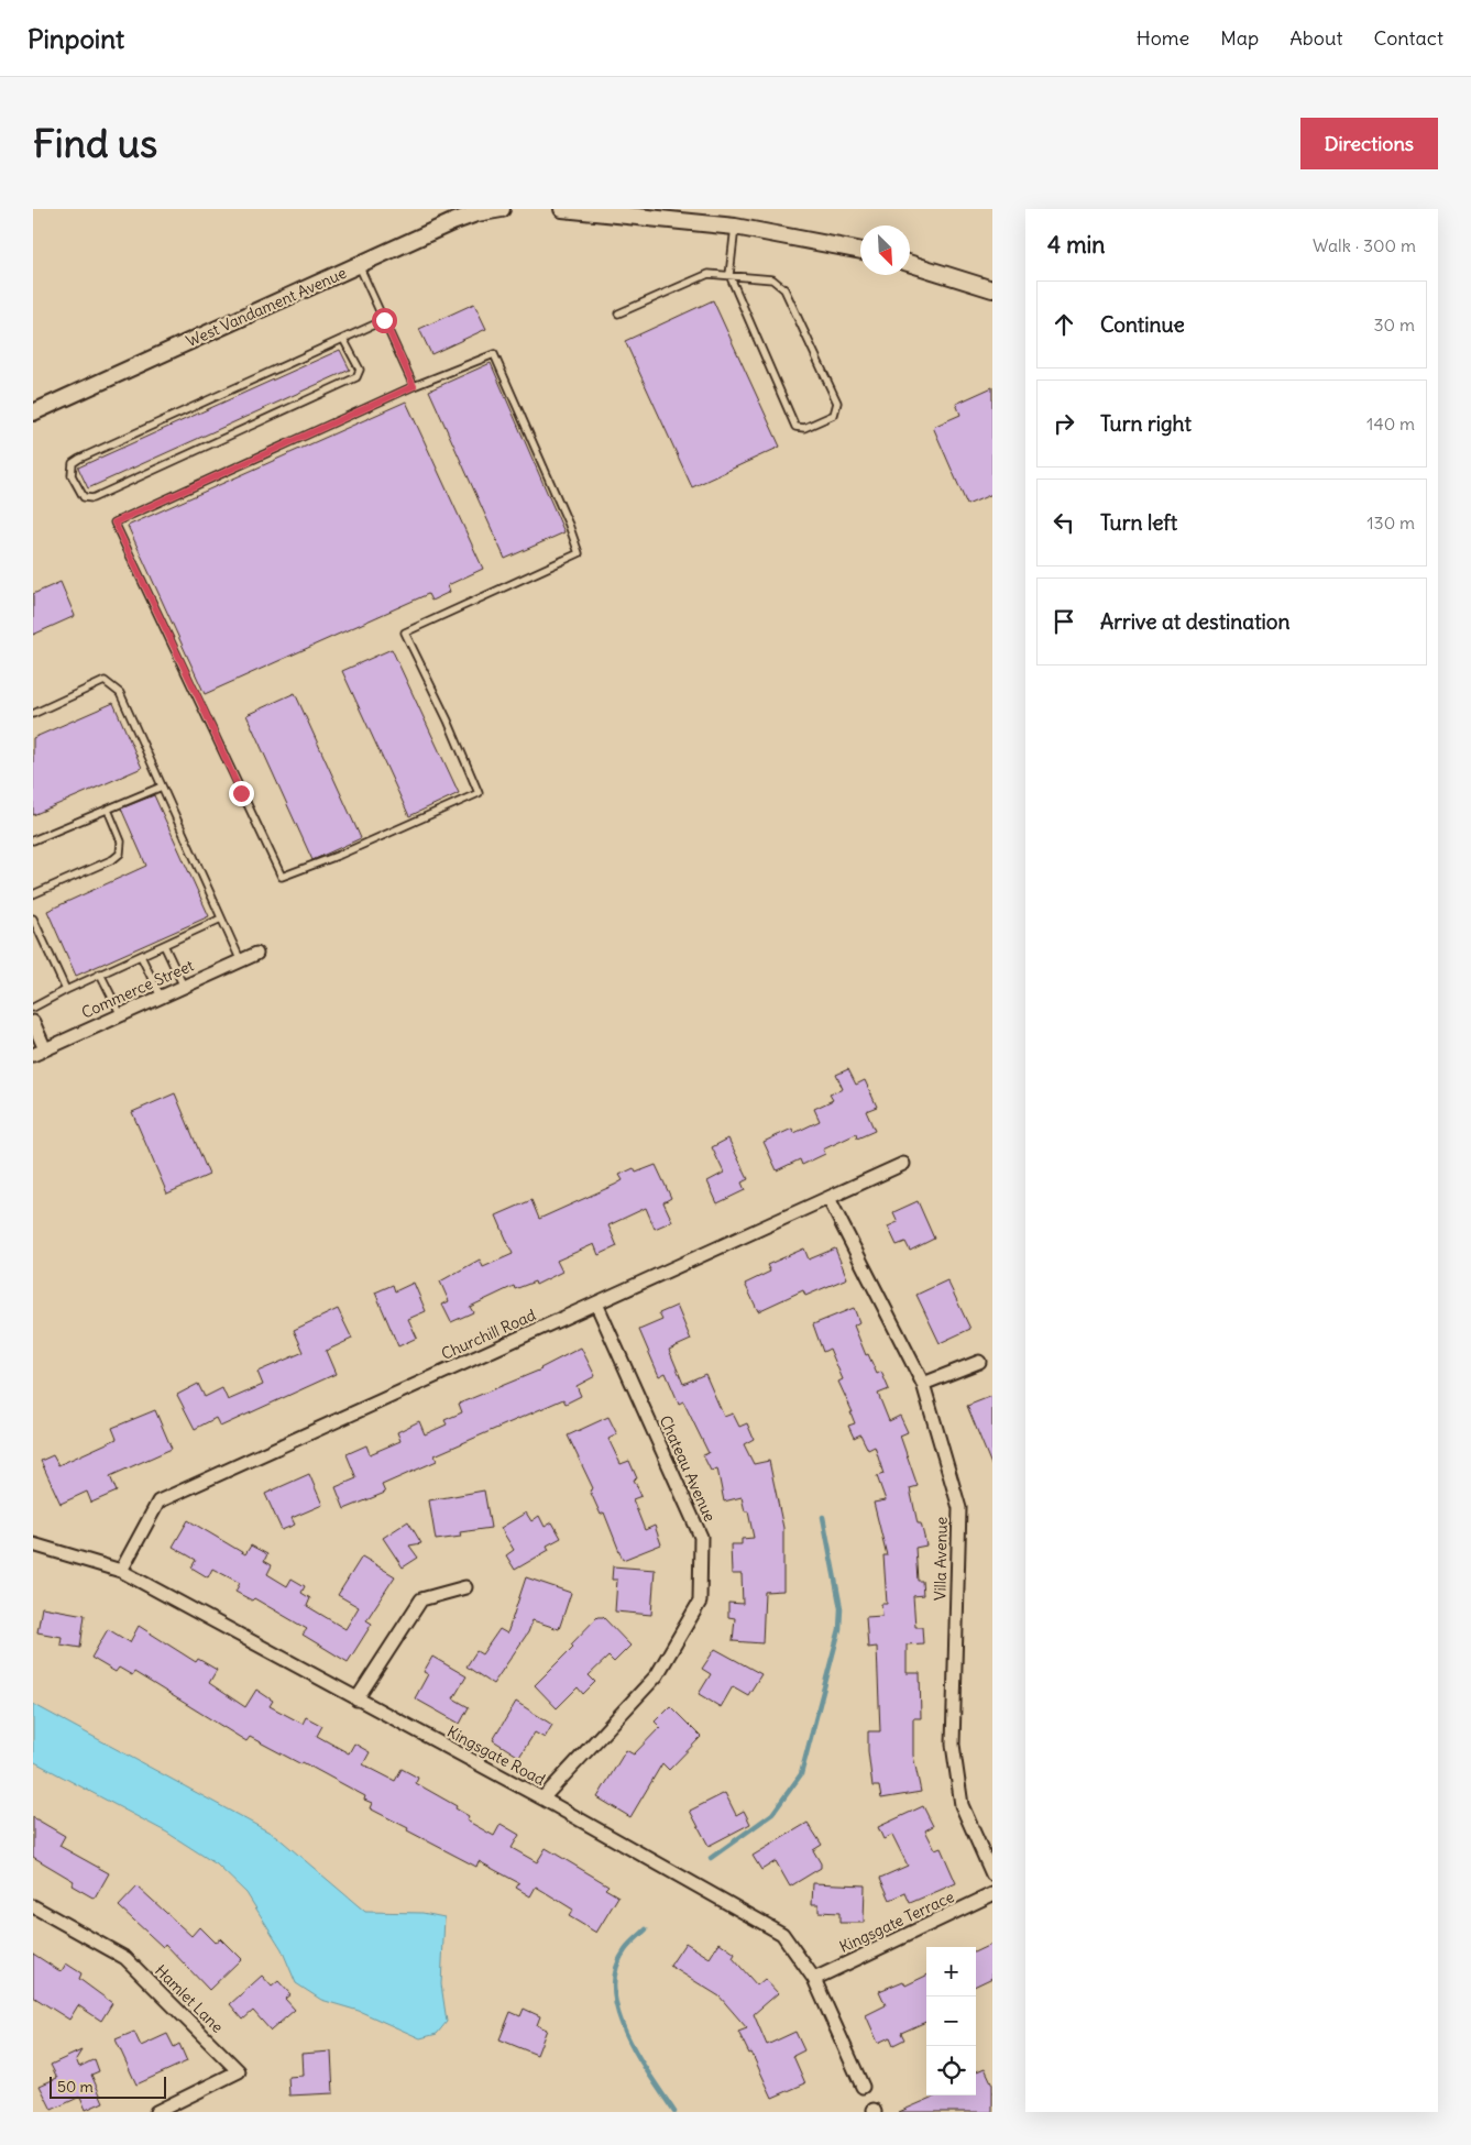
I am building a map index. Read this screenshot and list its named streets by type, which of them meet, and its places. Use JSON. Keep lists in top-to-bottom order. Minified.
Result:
{"streets":{"street":["West Vandament Avenue","Commerce Street","Churchill Road","Chateau Avenue","Villa Avenue","Kingsgate Road","Kingsgate Terrace","Hamlet Lane"]},"crossings":[["Churchill Road","Chateau Avenue"],["Churchill Road","Villa Avenue"],["Churchill Road","Kingsgate Road"],["Chateau Avenue","Kingsgate Road"],["Kingsgate Road","Kingsgate Terrace"]],"scale_bar":"50 m","north":"bottom right","page":{"header":"Pinpoint","nav":["Home","Map","About","Contact"],"buttons":"Directions","title":"Find us","heading":["4 min","Walk · 300 m"],"list":[["Continue","30 m"],["Turn right","140 m"],["Turn left","130 m"],"Arrive at destination"],"map_buttons":["+","−"],"scale":"50 m"}}
